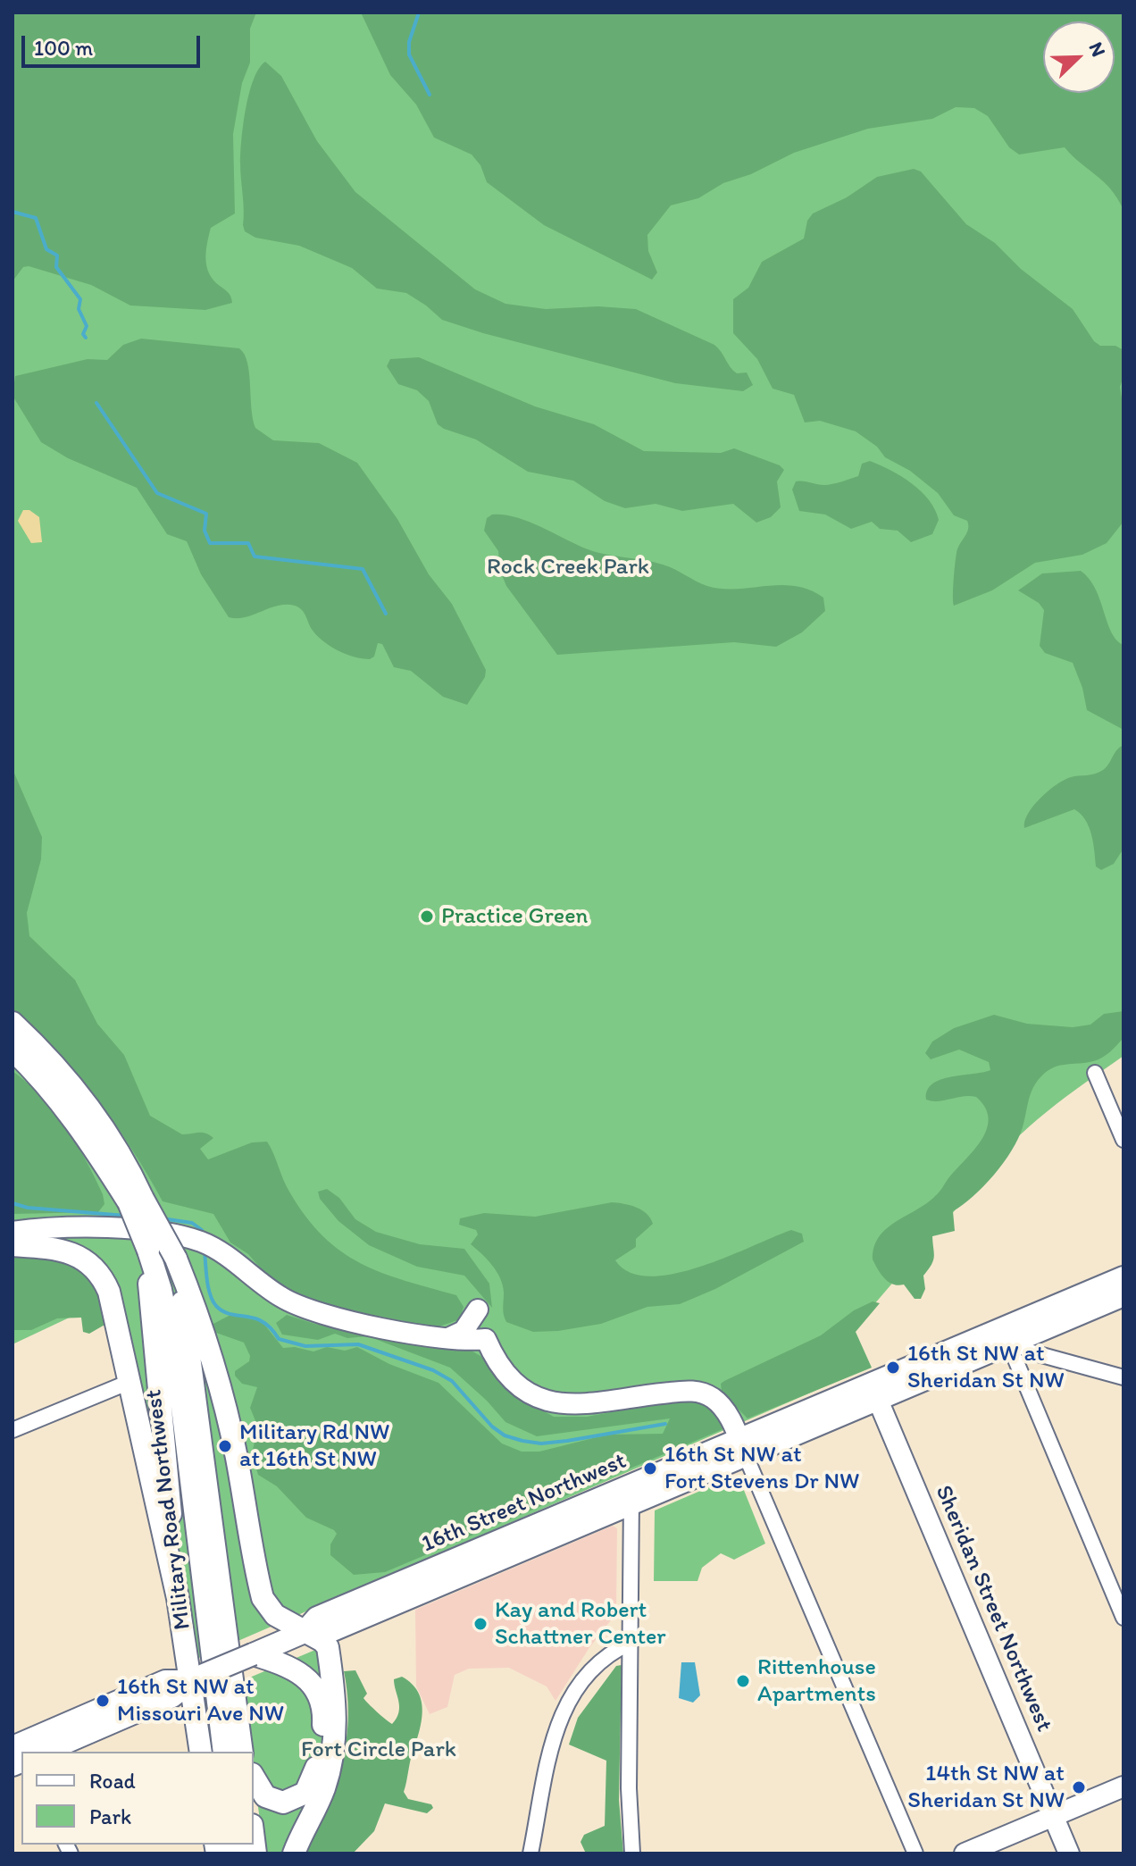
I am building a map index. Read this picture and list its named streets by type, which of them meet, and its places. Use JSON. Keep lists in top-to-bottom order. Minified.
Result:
{"streets":{"main road":["16th Street Northwest","Military Road Northwest"],"street":["Sheridan Street Northwest"]},"crossings":[["16th Street Northwest","Sheridan Street Northwest"]],"parks":["Rock Creek Park","Fort Circle Park"],"places":["Practice Green","16th St NW at Sheridan St NW","Military Rd NW at 16th St NW","16th St NW at Fort Stevens Dr NW","Kay and Robert Schattner Center","Rittenhouse Apartments","16th St NW at Missouri Ave NW","14th St NW at Sheridan St NW"],"legend":["Road","Park"],"scale_bar":"100 m","north":"top right"}
